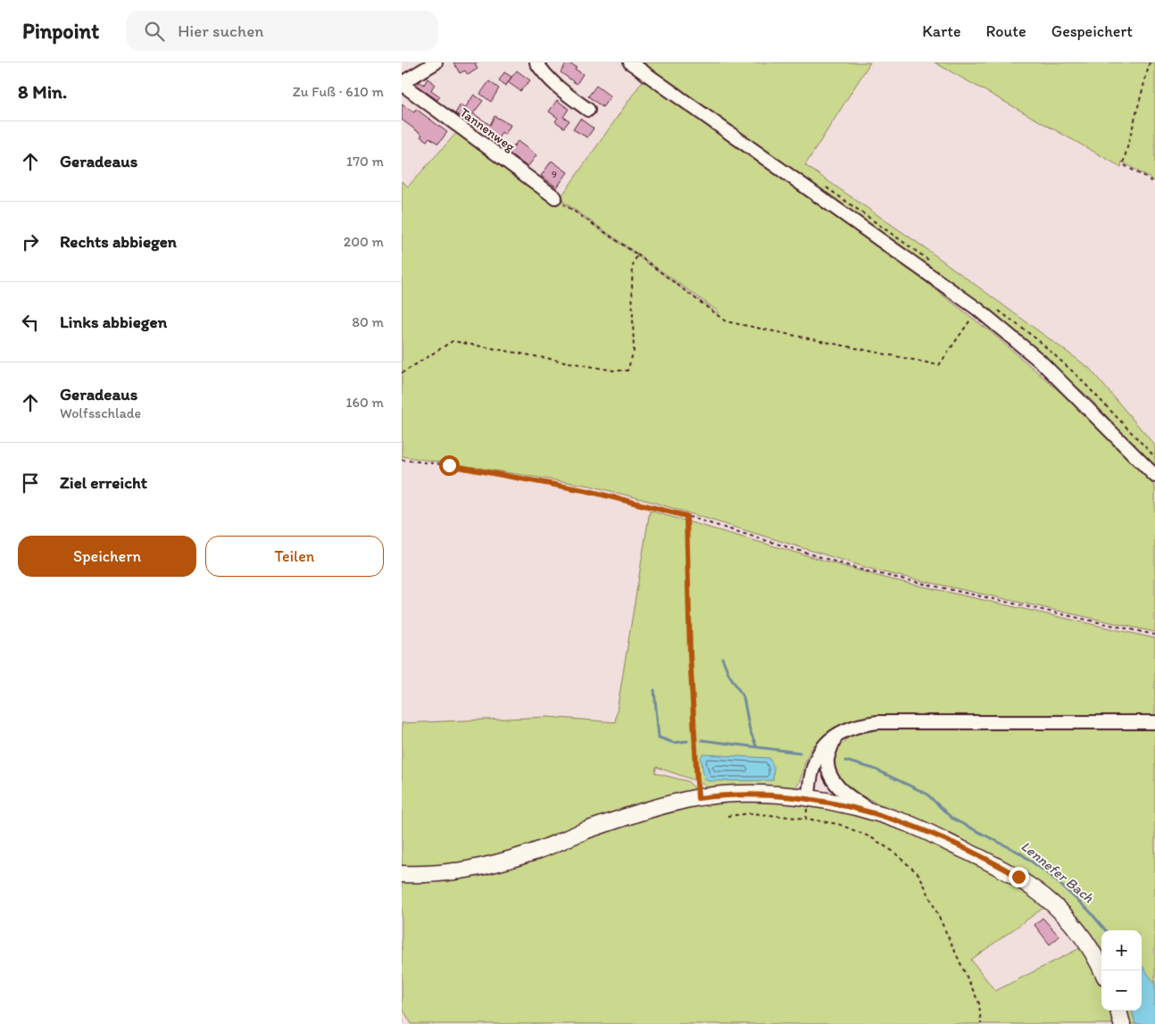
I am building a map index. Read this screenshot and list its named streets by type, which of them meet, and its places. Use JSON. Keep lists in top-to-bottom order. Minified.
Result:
{"streets":{"street":["Tannenweg"]},"water":["Lennefer Bach"],"house_numbers":["9"],"page":{"header":"Pinpoint","search":"Hier suchen","nav":["Karte","Route","Gespeichert"],"heading":["8 Min.","Zu Fuß · 610 m"],"list":[["Geradeaus","170 m"],["Rechts abbiegen","200 m"],["Links abbiegen","80 m"],["Geradeaus","Wolfsschlade","160 m"],"Ziel erreicht"],"buttons":["Speichern","Teilen"],"map_buttons":["+","−"]}}
